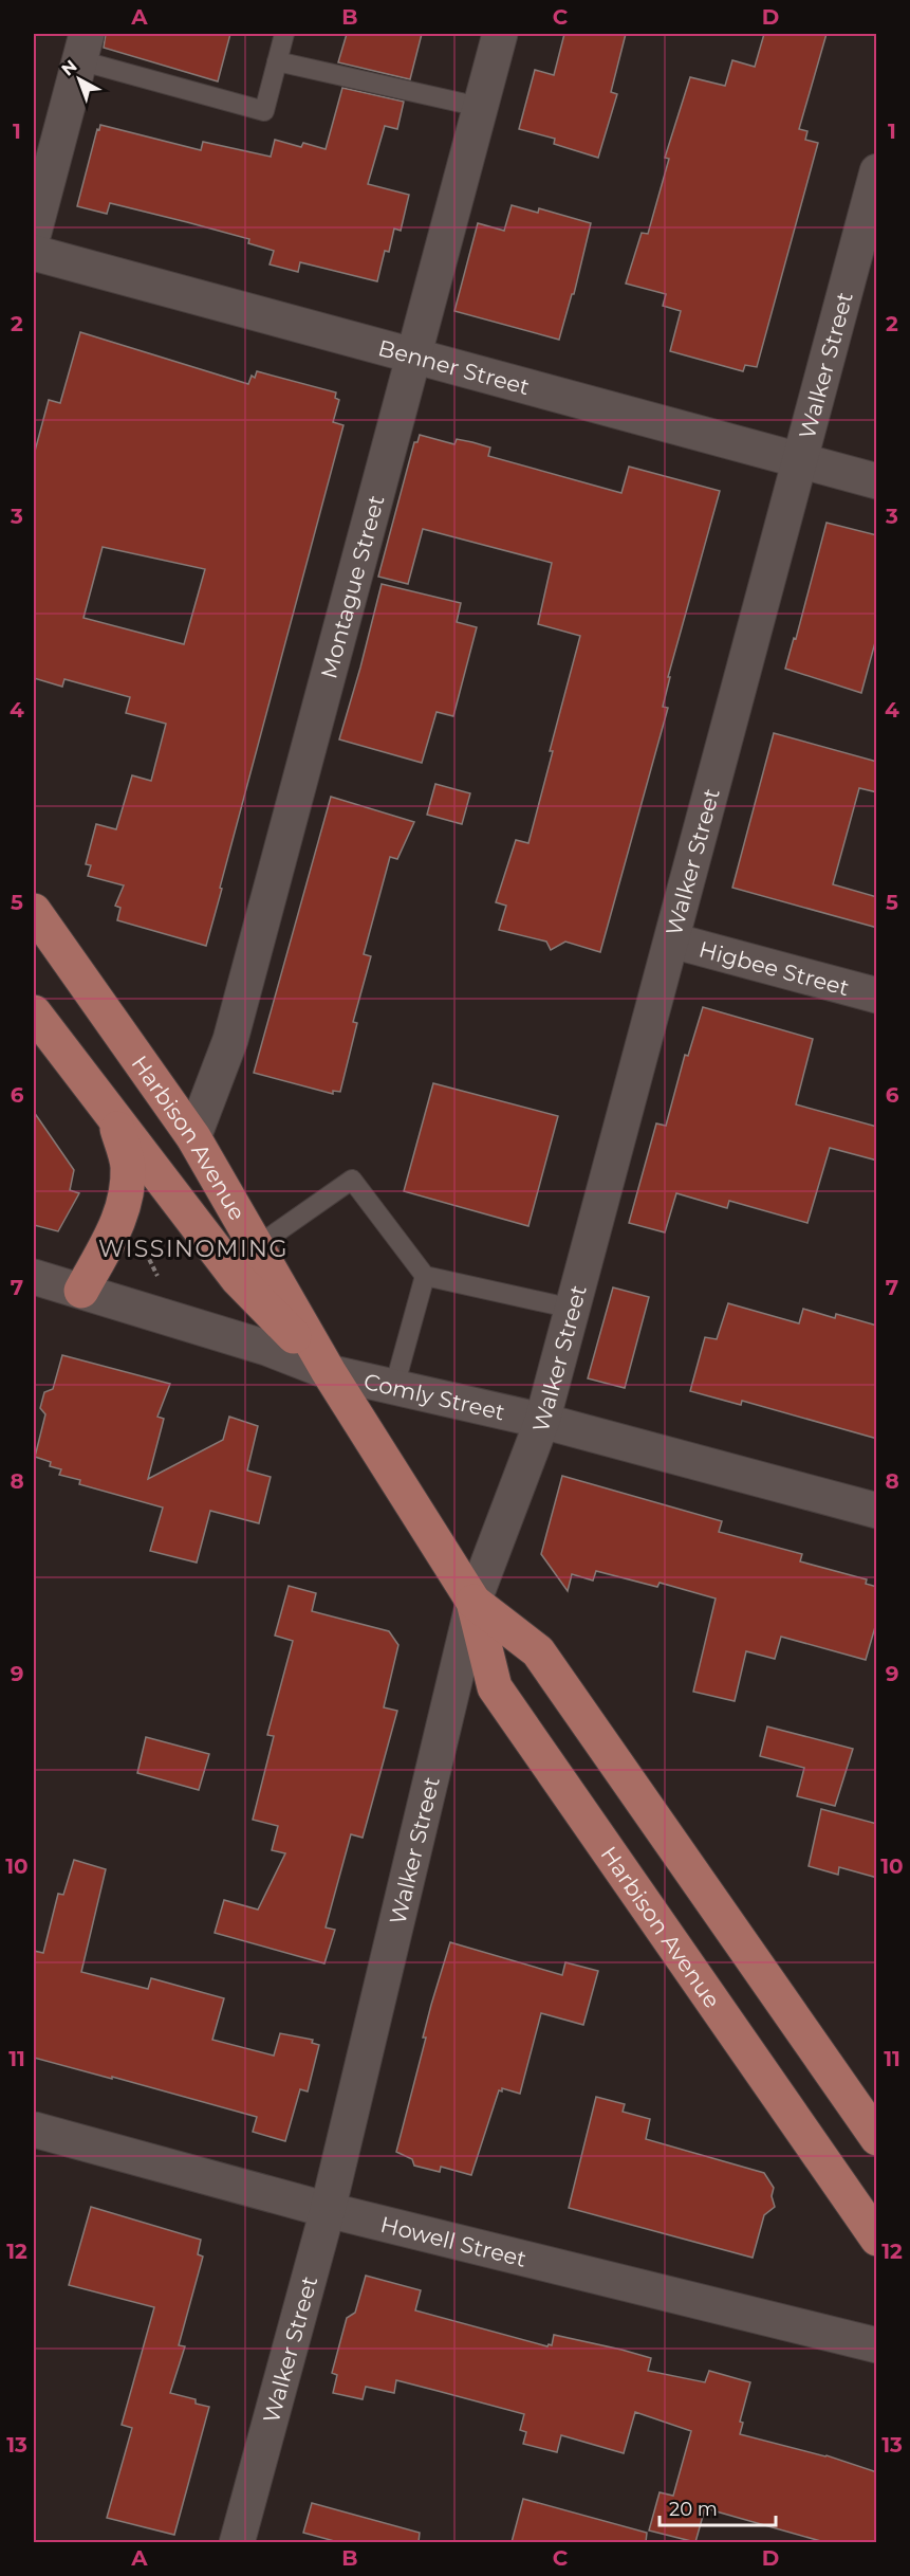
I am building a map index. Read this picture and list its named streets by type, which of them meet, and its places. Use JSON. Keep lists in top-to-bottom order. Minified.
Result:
{"streets":{"main road":["Harbison Avenue"],"street":["Walker Street","Benner Street","Montague Street","Higbee Street","Comly Street","Howell Street"]},"crossings":[["Walker Street","Benner Street"],["Walker Street","Higbee Street"],["Walker Street","Harbison Avenue"],["Walker Street","Comly Street"],["Walker Street","Howell Street"],["Benner Street","Montague Street"],["Montague Street","Harbison Avenue"],["Harbison Avenue","Comly Street"]],"districts":["WISSINOMING"],"scale_bar":"20 m","north":"top left","grid":{"columns":["A","B","C","D"],"rows":["1","2","3","4","5","6","7","8","9","10","11","12","13"]}}
